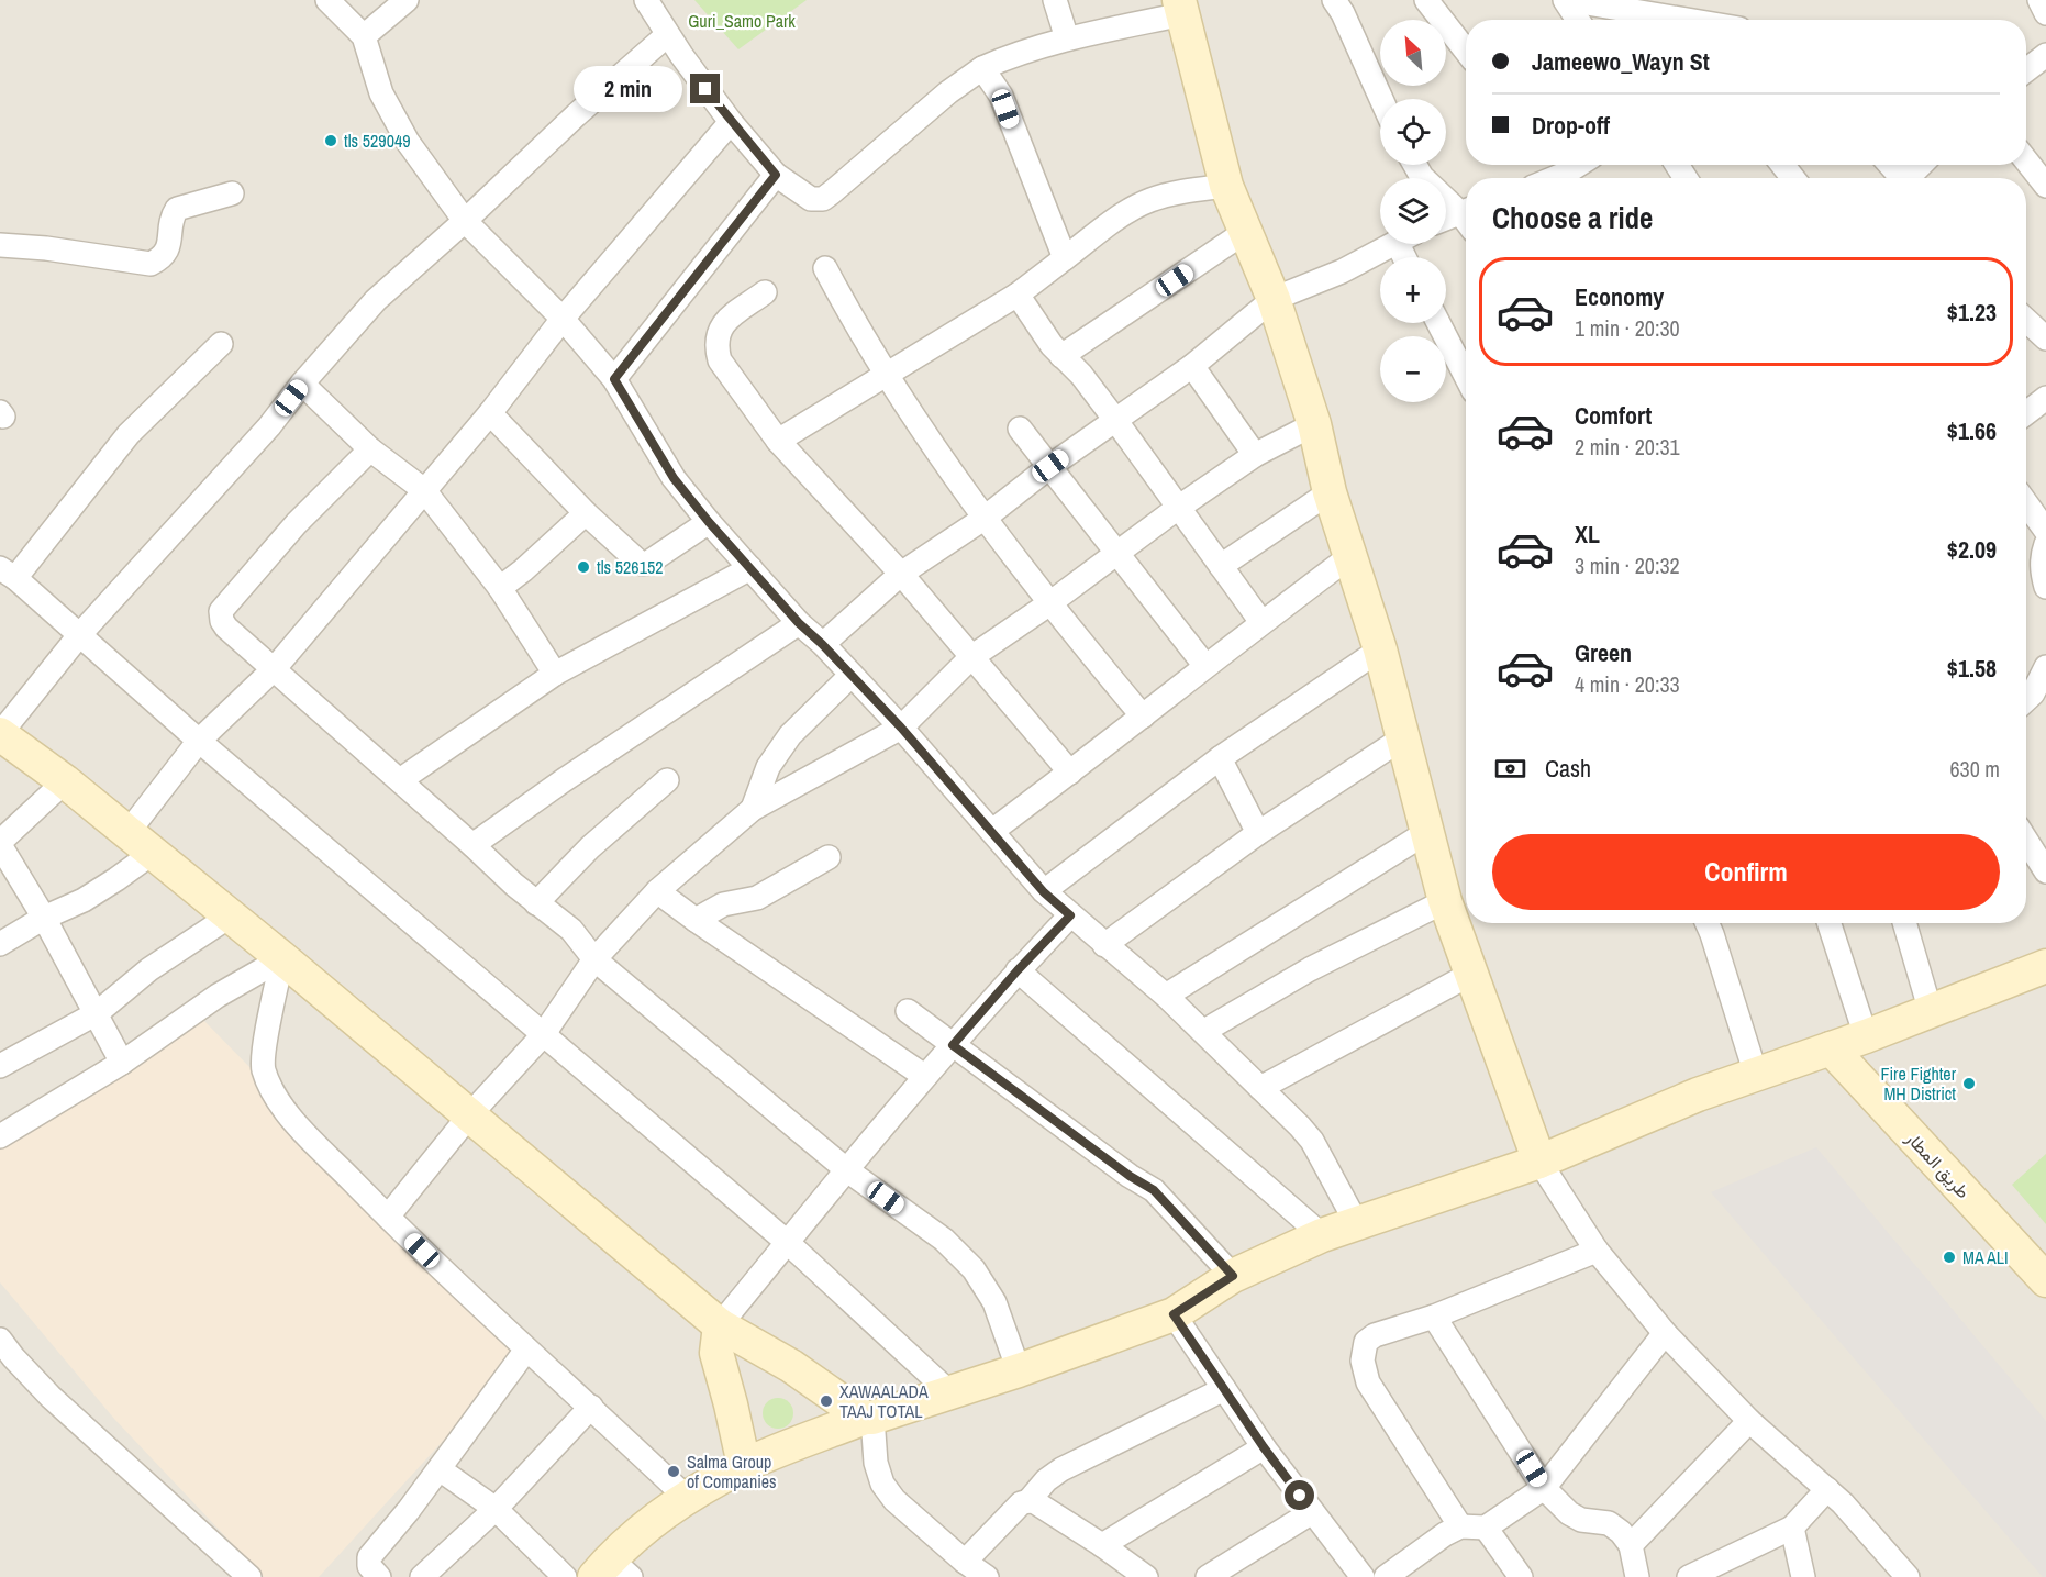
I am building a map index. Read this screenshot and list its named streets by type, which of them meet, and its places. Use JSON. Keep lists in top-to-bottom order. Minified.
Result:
{"streets":{"main road":["طريق المطار"]},"parks":["Guri_Samo Park"],"places":["tls 529049","tls 526152","Fire Fighter MH District","MA ALI","XAWAALADA TAAJ TOTAL","Salma Group of Companies"],"north":"top left","page":{"map_buttons":["+","−"],"banner":["Jameewo_Wayn St","Drop-off"],"bubble":"2 min","heading":"Choose a ride","list":[{"name":"Economy","note":"1 min · 20:30","value":"$1.23"},{"name":"Comfort","note":"2 min · 20:31","value":"$1.66"},{"name":"XL","note":"3 min · 20:32","value":"$2.09"},{"name":"Green","note":"4 min · 20:33","value":"$1.58"}],"pay":["Cash","630 m"],"buttons":"Confirm"}}
